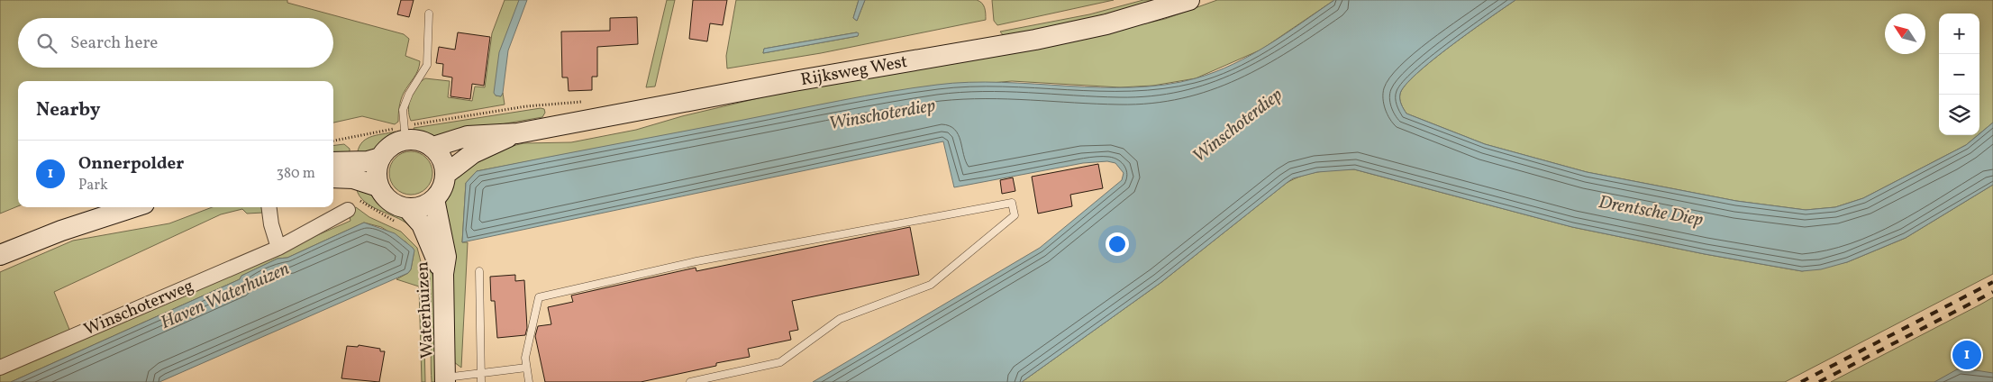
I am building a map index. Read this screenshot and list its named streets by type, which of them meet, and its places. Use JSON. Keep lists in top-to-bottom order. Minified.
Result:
{"streets":{"main road":["Rijksweg West","Waterhuizen"],"street":["Winschoterweg"]},"crossings":[["Rijksweg West","Waterhuizen"]],"water":["Winschoterdiep","Drentsche Diep","Haven Waterhuizen"],"north":"top left","page":{"map_buttons":["+","−"],"search":"Search here","heading":"Nearby","list":[{"mark":"1","name":"Onnerpolder","note":"Park","value":"380 m"}],"pins":"1"}}
